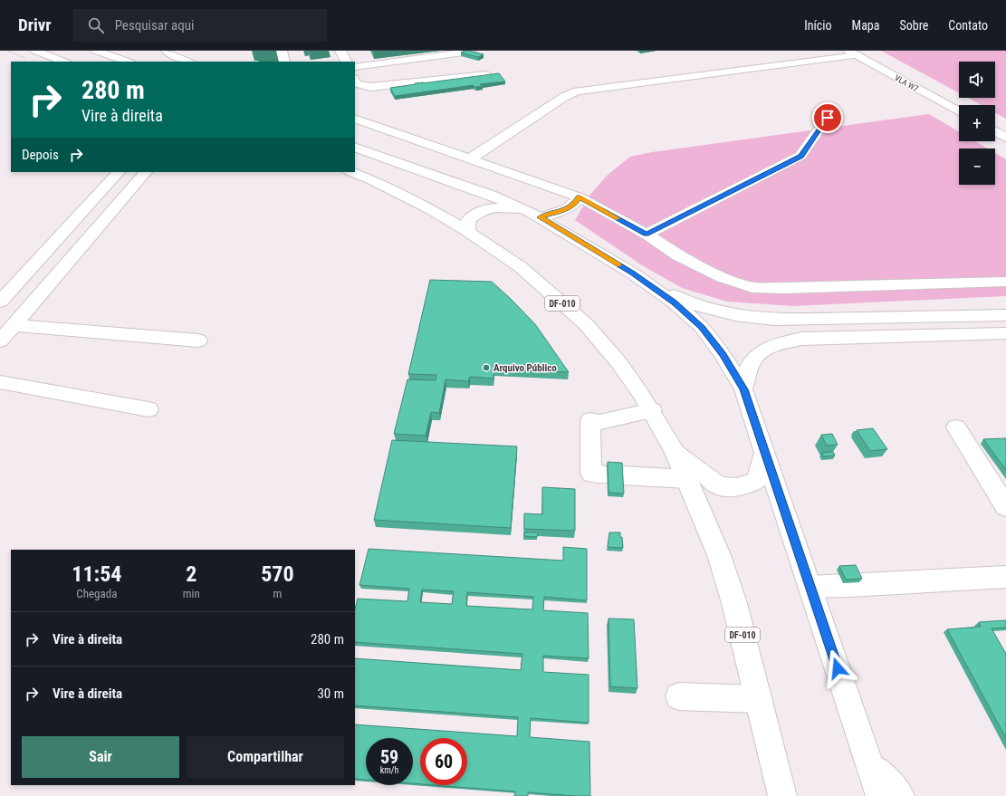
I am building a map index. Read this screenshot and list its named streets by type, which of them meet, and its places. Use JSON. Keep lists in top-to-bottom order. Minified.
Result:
{"streets":{"main road":["VLA W7","DF-010"]},"places":["Arquivo Público"],"page":{"header":"Drivr","search":"Pesquisar aqui","nav":["Início","Mapa","Sobre","Contato"],"map_buttons":["+","−"],"turn":["280 m","Vire à direita"],"then":"Depois","eta":["11:54","Chegada","2","min","570","m"],"list":[{"name":"Vire à direita","value":"280 m"},{"name":"Vire à direita","value":"30 m"}],"buttons":["Sair","Compartilhar"],"speed":"59 km/h","limit":"60"}}
